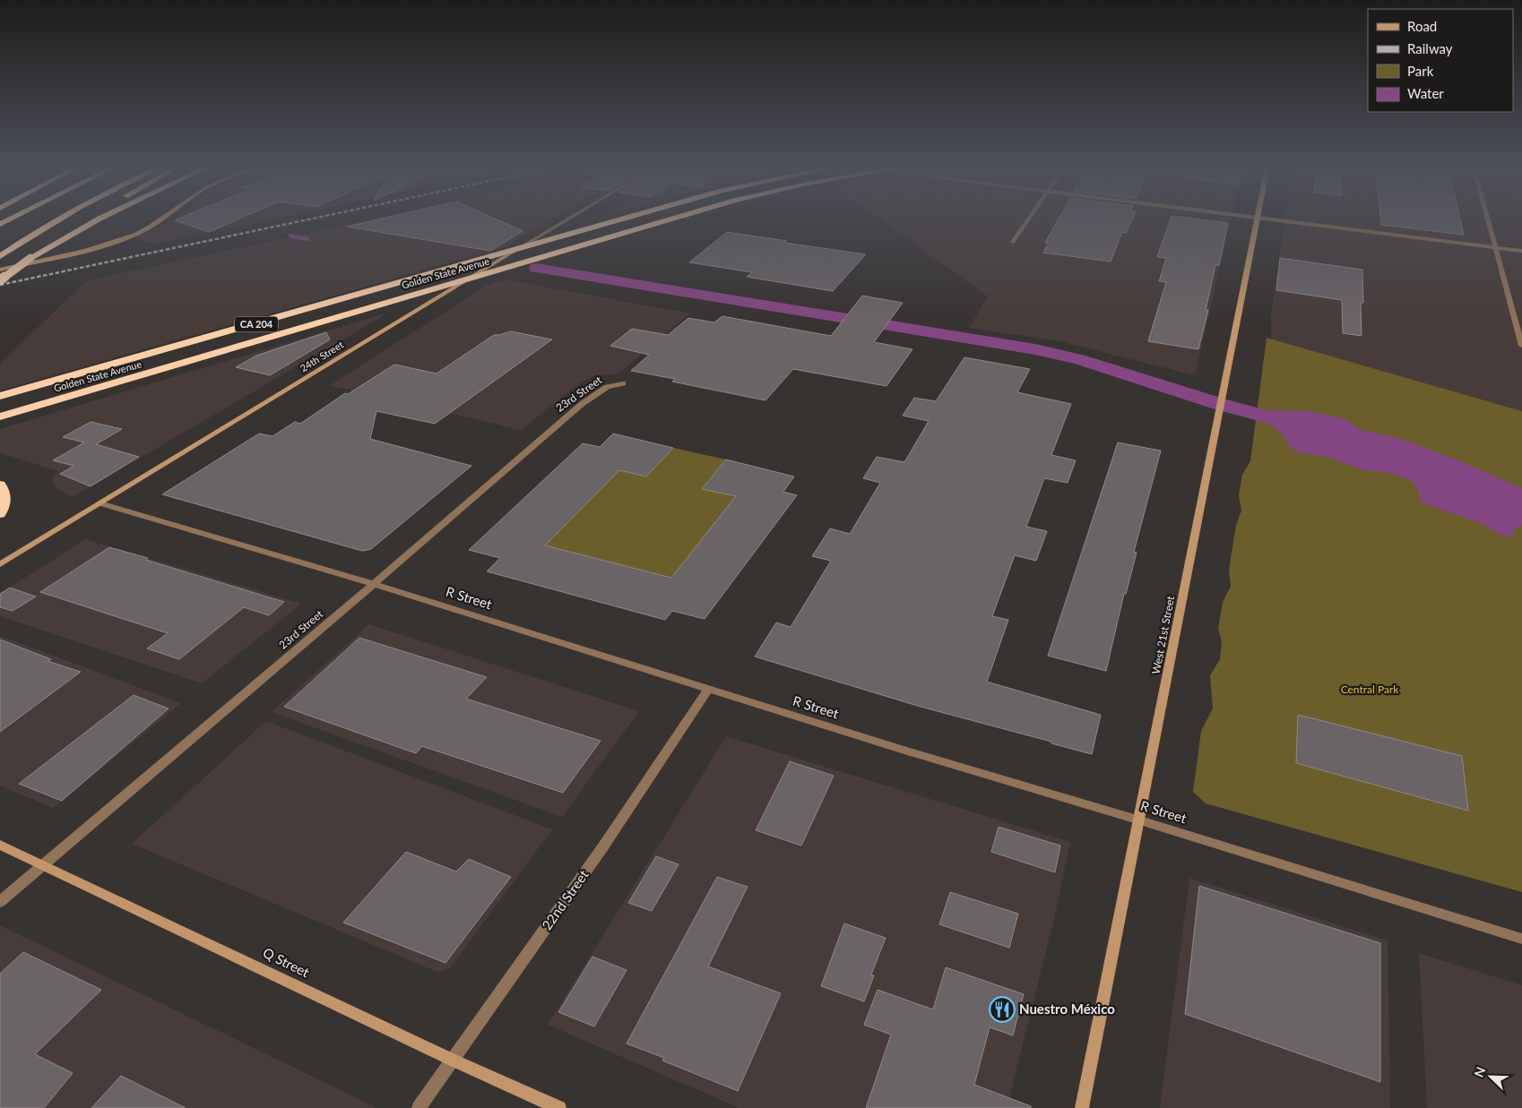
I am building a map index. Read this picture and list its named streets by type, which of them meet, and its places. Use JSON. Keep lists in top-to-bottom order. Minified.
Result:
{"streets":{"highway":["Golden State Avenue","CA 204"],"street":["24th Street","23rd Street","R Street","West 21st Street","22nd Street","Q Street"]},"crossings":[["Golden State Avenue","24th Street"],["24th Street","R Street"],["23rd Street","R Street"],["23rd Street","Q Street"],["R Street","West 21st Street"],["R Street","22nd Street"],["22nd Street","Q Street"]],"parks":["Central Park"],"places":{"restaurant":["Nuestro México"]},"legend":["Road","Railway","Park","Water"],"north":"top left"}
